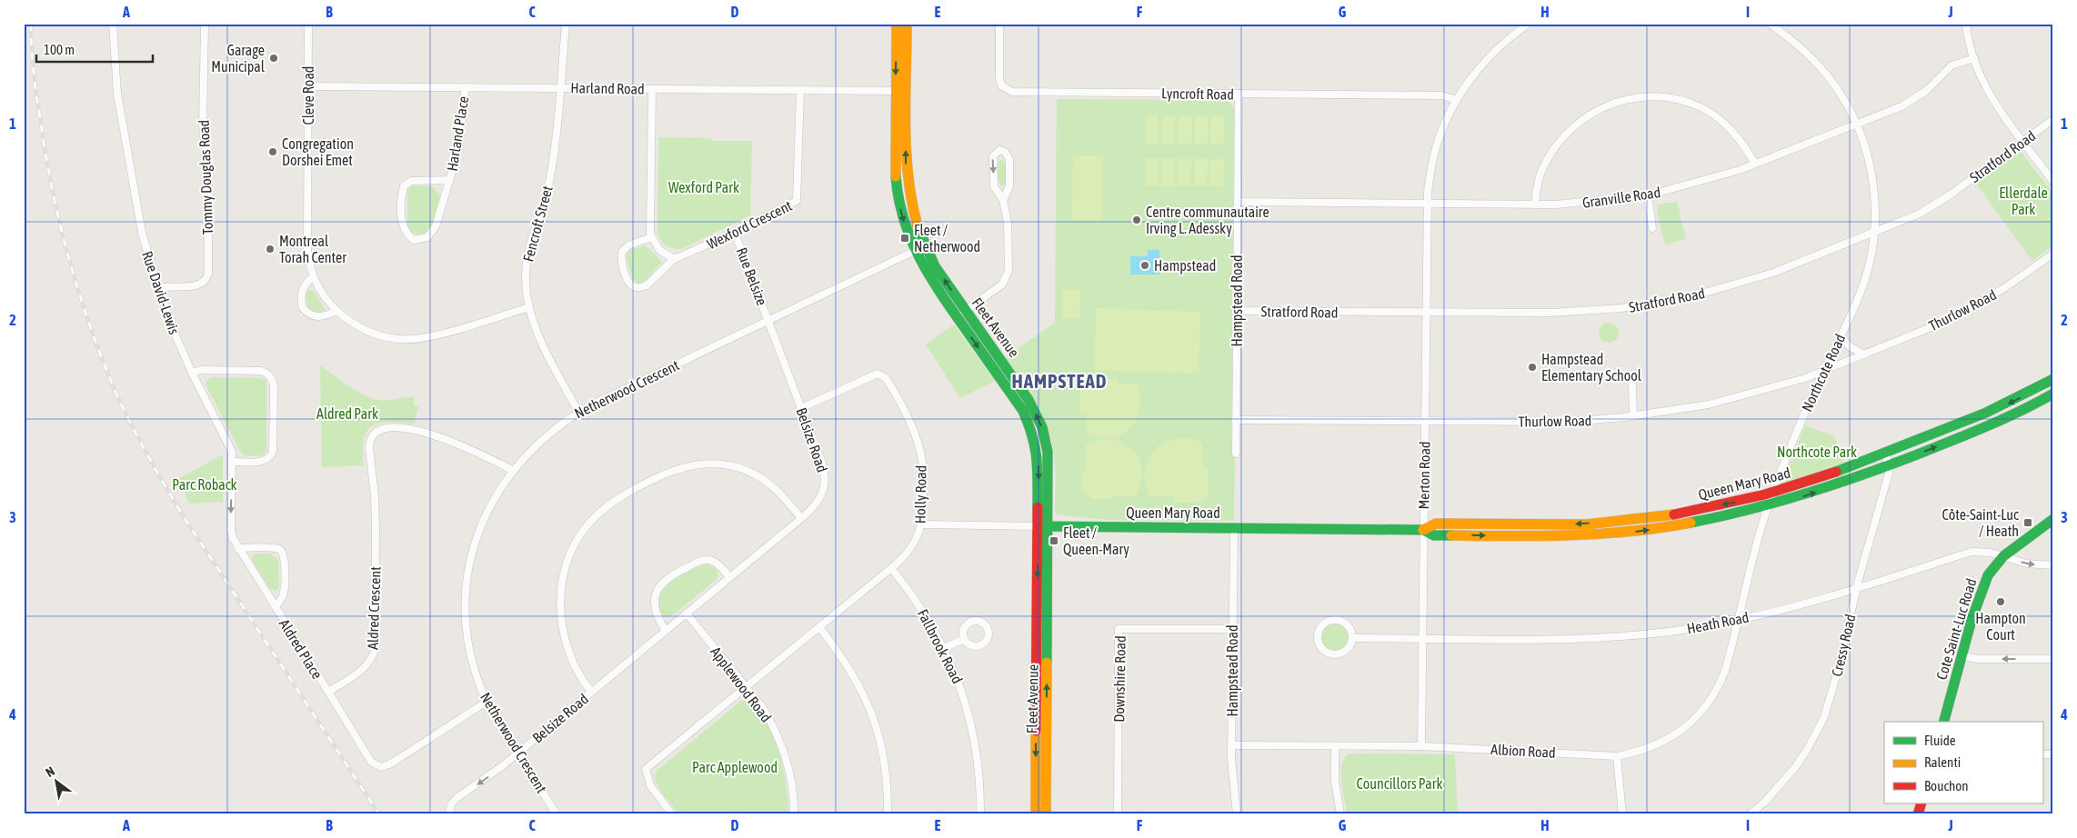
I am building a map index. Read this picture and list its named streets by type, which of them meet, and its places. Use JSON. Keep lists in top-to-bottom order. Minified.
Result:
{"streets":{"street":["Harland Road","Lyncroft Road","Cleve Road","Harland Place","Stratford Road","Tommy Douglas Road","Granville Road","Fencroft Street","Wexford Crescent","Rue Belsize","Rue David-Lewis","Hampstead Road","Thurlow Road","Fleet Avenue","Northcote Road","Netherwood Crescent","Belsize Road","Merton Road","Queen Mary Road","Holly Road","Aldred Crescent","Heath Road","Cote Saint-Luc Road","Cressy Road","Fallbrook Road","Aldred Place","Downshire Road","Applewood Road","Albion Road"]},"crossings":[["Harland Road","Cleve Road"],["Harland Road","Harland Place"],["Harland Road","Fencroft Street"],["Harland Road","Wexford Crescent"],["Harland Road","Fleet Avenue"],["Lyncroft Road","Hampstead Road"],["Lyncroft Road","Merton Road"],["Cleve Road","Fencroft Street"],["Stratford Road","Hampstead Road"],["Stratford Road","Northcote Road"],["Stratford Road","Merton Road"],["Tommy Douglas Road","Rue David-Lewis"],["Granville Road","Hampstead Road"],["Granville Road","Northcote Road"],["Granville Road","Merton Road"],["Fencroft Street","Netherwood Crescent"],["Wexford Crescent","Rue Belsize"],["Rue Belsize","Netherwood Crescent"],["Rue Belsize","Belsize Road"],["Rue David-Lewis","Aldred Place"],["Hampstead Road","Thurlow Road"],["Hampstead Road","Queen Mary Road"],["Hampstead Road","Downshire Road"],["Hampstead Road","Albion Road"],["Thurlow Road","Northcote Road"],["Thurlow Road","Merton Road"],["Fleet Avenue","Netherwood Crescent"],["Fleet Avenue","Queen Mary Road"],["Northcote Road","Queen Mary Road"],["Northcote Road","Heath Road"],["Northcote Road","Albion Road"],["Netherwood Crescent","Belsize Road"],["Netherwood Crescent","Aldred Crescent"],["Belsize Road","Holly Road"],["Belsize Road","Applewood Road"],["Merton Road","Queen Mary Road"],["Merton Road","Heath Road"],["Merton Road","Albion Road"],["Queen Mary Road","Holly Road"],["Queen Mary Road","Cressy Road"],["Holly Road","Fallbrook Road"],["Holly Road","Applewood Road"],["Aldred Crescent","Aldred Place"],["Heath Road","Cote Saint-Luc Road"],["Heath Road","Cressy Road"],["Heath Road","Albion Road"]],"districts":["HAMPSTEAD"],"parks":["Wexford Park","Ellerdale Park","Aldred Park","Northcote Park","Parc Roback","Parc Applewood","Councillors Park"],"places":{"other":["Garage Municipal","Congregation Dorshei Emet","Centre communautaire Irving L. Adessky","Montreal Torah Center","Hampstead","Hampstead Elementary School","Hampton Court"],"transit":["Fleet / Netherwood","Côte-Saint-Luc / Heath","Fleet / Queen-Mary"]},"legend":["Fluide","Ralenti","Bouchon"],"scale_bar":"100 m","north":"top left","grid":{"columns":["A","B","C","D","E","F","G","H","I","J"],"rows":["1","2","3","4"]}}
